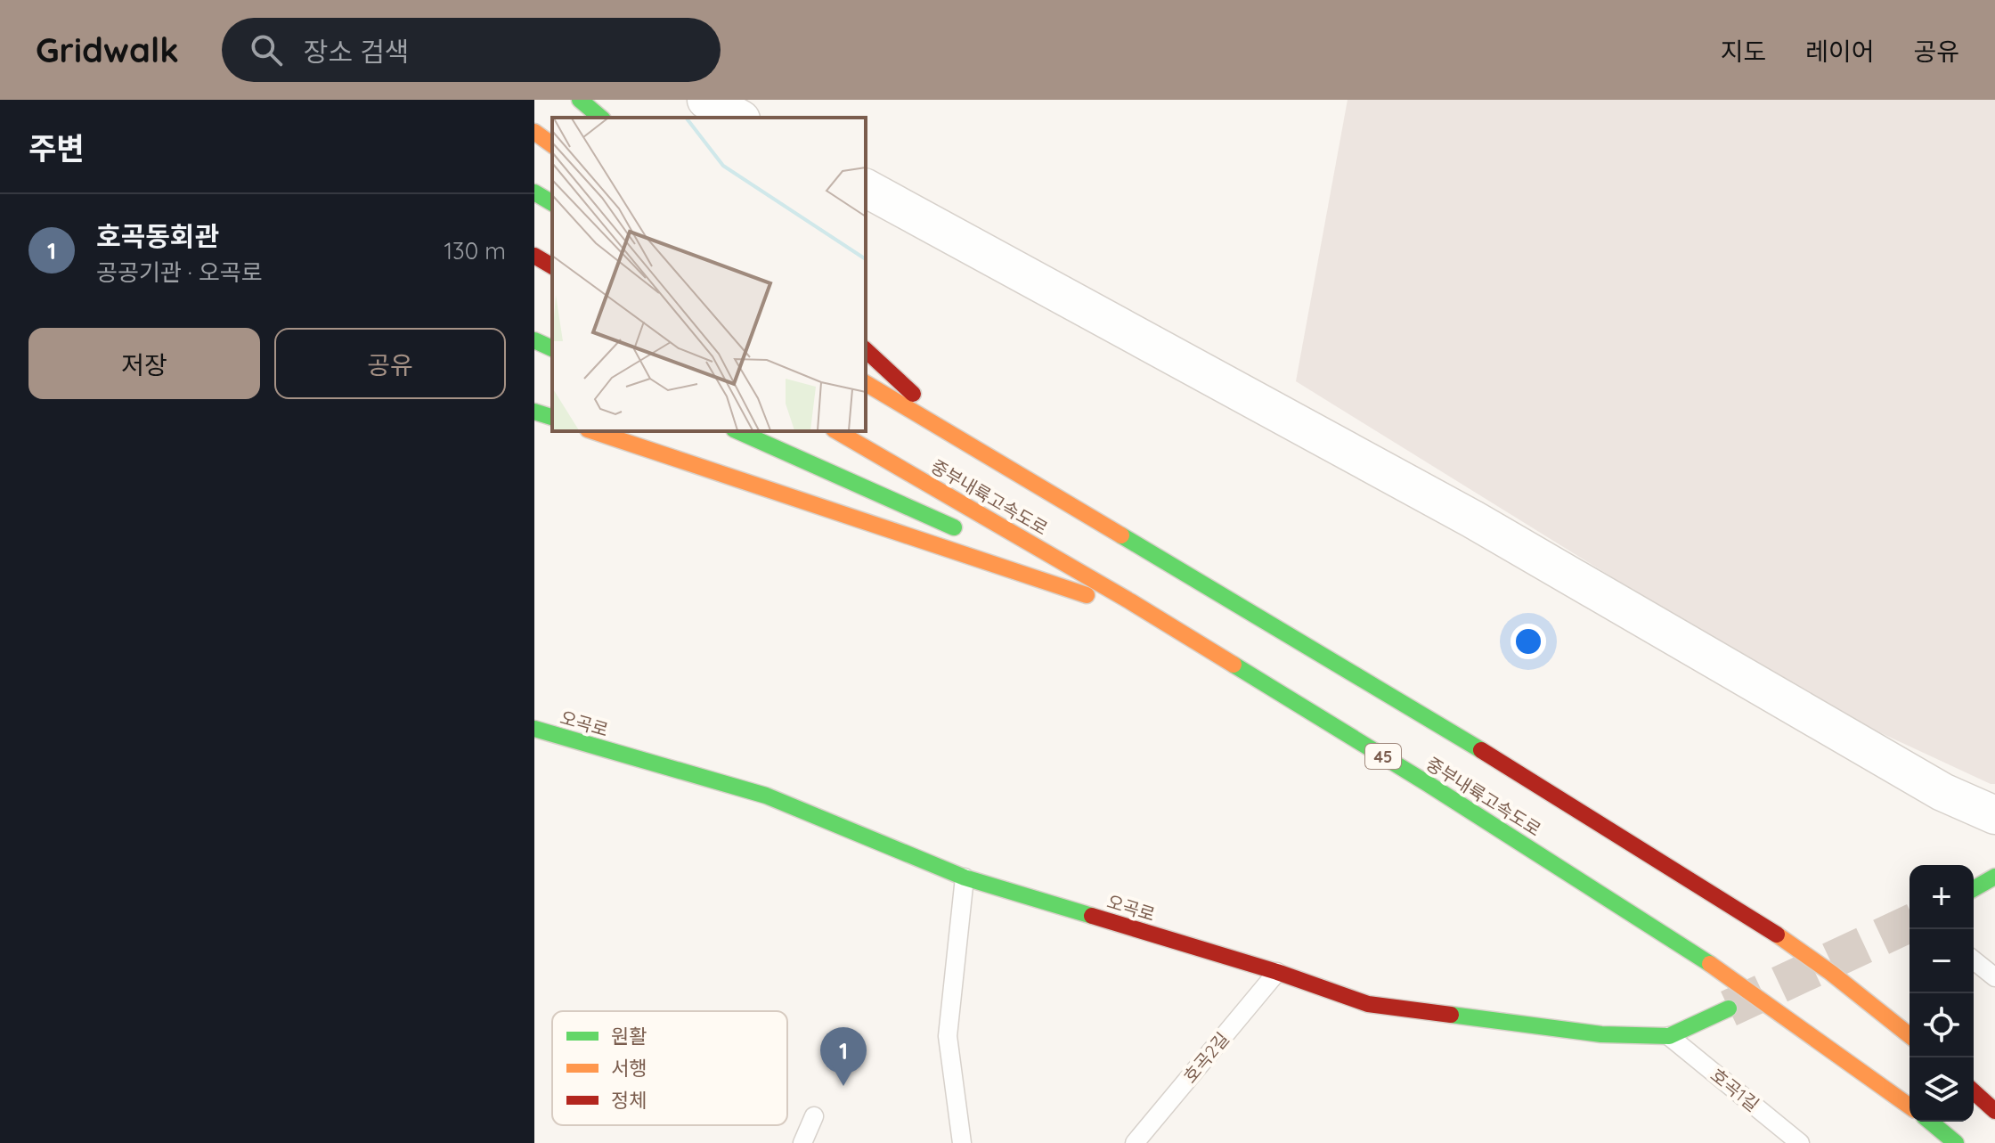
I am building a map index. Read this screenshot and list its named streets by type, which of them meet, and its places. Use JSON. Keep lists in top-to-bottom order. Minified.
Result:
{"streets":{"main road":["중부내륙고속도로","오곡로","45"],"lane":["호곡2길","호곡1길"]},"crossings":[["오곡로","호곡2길"],["오곡로","호곡1길"]],"legend":["원활","서행","정체"],"page":{"header":"Gridwalk","search":"장소 검색","nav":["지도","레이어","공유"],"heading":"주변","list":[{"mark":"1","name":"호곡동회관","note":"공공기관 · 오곡로","value":"130 m"}],"buttons":["저장","공유"],"map_buttons":["+","−"],"pins":"1"}}
